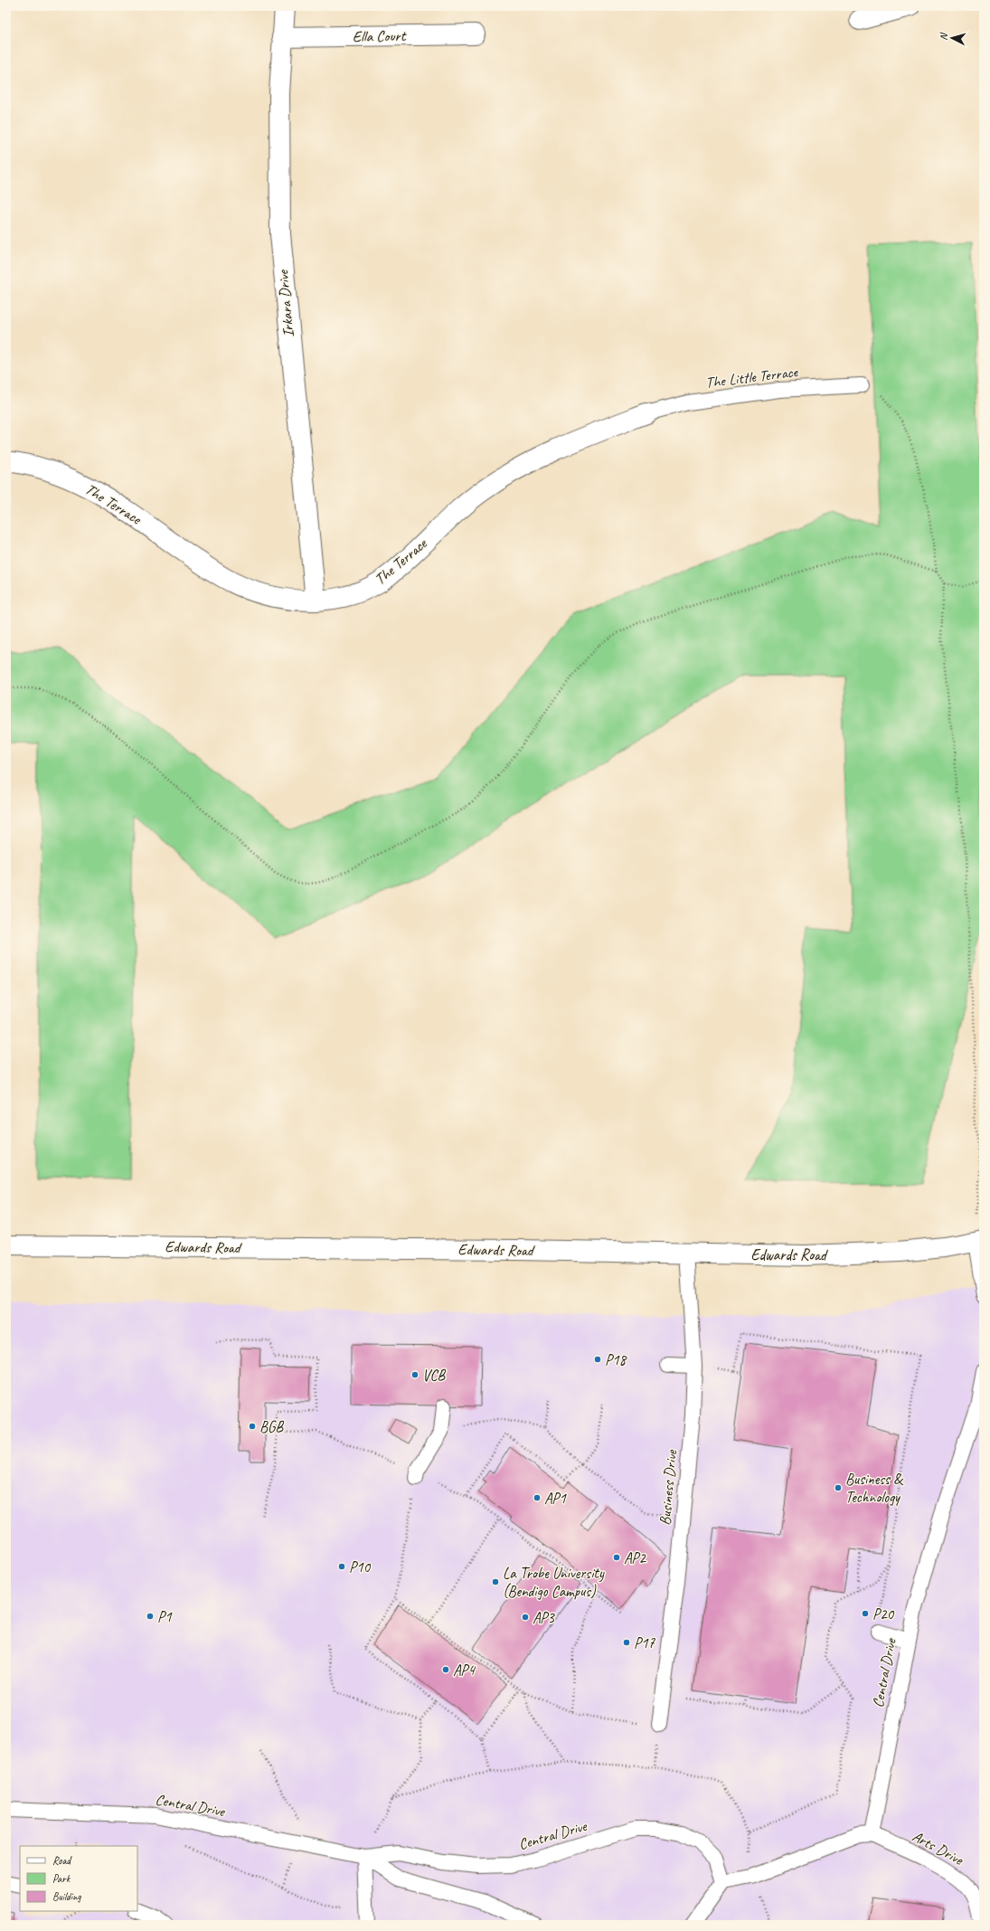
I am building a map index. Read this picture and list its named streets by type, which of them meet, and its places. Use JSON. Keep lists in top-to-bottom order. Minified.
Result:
{"streets":{"street":["Ella Court","Irkara Drive","The Terrace","Edwards Road"],"lane":["The Little Terrace","Business Drive","Central Drive","Arts Drive"]},"crossings":[["Ella Court","Irkara Drive"],["Irkara Drive","The Terrace"],["The Little Terrace","The Terrace"],["Edwards Road","Business Drive"],["Central Drive","Arts Drive"]],"places":["P18","VCB","BGB","Business & Technology","AP1","AP2","P10","La Trobe University (Bendigo Campus)","P20","P1","AP3","P17","AP4"],"legend":["Road","Park","Building"],"north":"left"}
